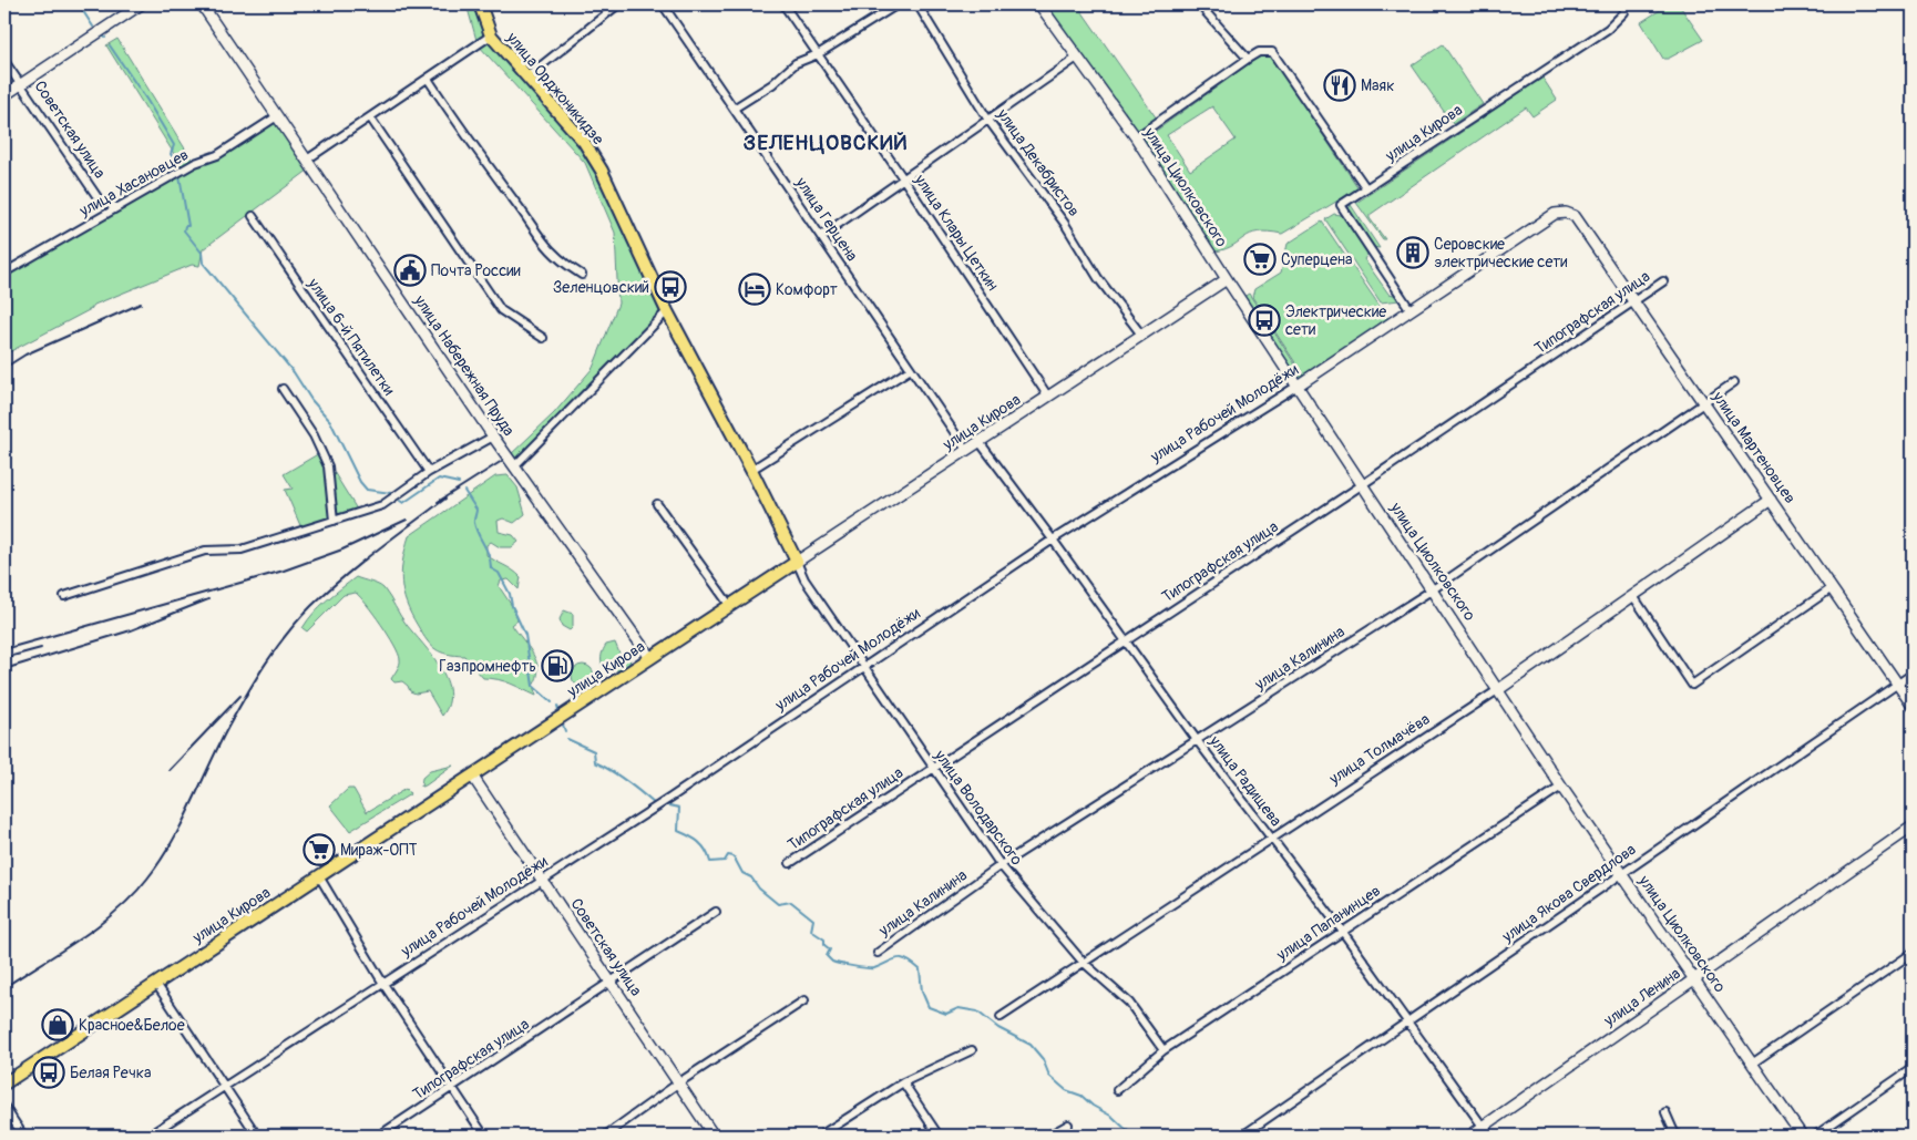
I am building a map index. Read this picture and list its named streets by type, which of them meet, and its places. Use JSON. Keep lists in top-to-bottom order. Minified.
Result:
{"streets":{"main road":["улица Орджоникидзе","улица Кирова"],"street":["Советская улица","улица Декабристов","улица Хасановцев","улица Циолковского","улица Герцена","улица Клары Цеткин","Типографская улица","улица 6-й Пятилетки","улица Набережная Пруда","улица Рабочей Молодёжи","улица Мартеновцев","улица Калинина","улица Толмачёва","улица Радищева","улица Володарского","улица Якова Свердлова","улица Папанинцев","улица Ленина"]},"crossings":[["улица Орджоникидзе","улица Кирова"],["улица Орджоникидзе","улица Володарского"],["Советская улица","улица Кирова"],["Советская улица","улица Хасановцев"],["Советская улица","Типографская улица"],["Советская улица","улица Рабочей Молодёжи"],["улица Кирова","улица Декабристов"],["улица Кирова","улица Циолковского"],["улица Кирова","улица Герцена"],["улица Кирова","улица Клары Цеткин"],["улица Кирова","улица Набережная Пруда"],["улица Кирова","улица Рабочей Молодёжи"],["улица Кирова","улица Радищева"],["улица Кирова","улица Володарского"],["улица Хасановцев","улица Набережная Пруда"],["улица Циолковского","Типографская улица"],["улица Циолковского","улица Рабочей Молодёжи"],["улица Циолковского","улица Калинина"],["улица Циолковского","улица Толмачёва"],["улица Циолковского","улица Якова Свердлова"],["улица Циолковского","улица Папанинцев"],["улица Циолковского","улица Ленина"],["Типографская улица","улица Мартеновцев"],["Типографская улица","улица Радищева"],["Типографская улица","улица Володарского"],["улица Рабочей Молодёжи","улица Мартеновцев"],["улица Рабочей Молодёжи","улица Радищева"],["улица Рабочей Молодёжи","улица Володарского"],["улица Мартеновцев","улица Калинина"],["улица Мартеновцев","улица Толмачёва"],["улица Мартеновцев","улица Якова Свердлова"],["улица Калинина","улица Радищева"],["улица Калинина","улица Володарского"],["улица Толмачёва","улица Радищева"],["улица Толмачёва","улица Володарского"],["улица Радищева","улица Якова Свердлова"],["улица Радищева","улица Папанинцев"],["улица Радищева","улица Ленина"],["улица Володарского","улица Папанинцев"]],"districts":["ЗЕЛЕНЦОВСКИЙ"],"places":{"restaurant":["Маяк"],"building":["Серовские электрические сети"],"supermarket":["Суперцена","Мираж-ОПТ"],"public building":["Почта России"],"bus stop":["Зеленцовский","Электрические сети","Белая Речка"],"hotel":["Комфорт"],"fuel station":["Газпромнефть"],"shop":["Красное&Белое"]}}
